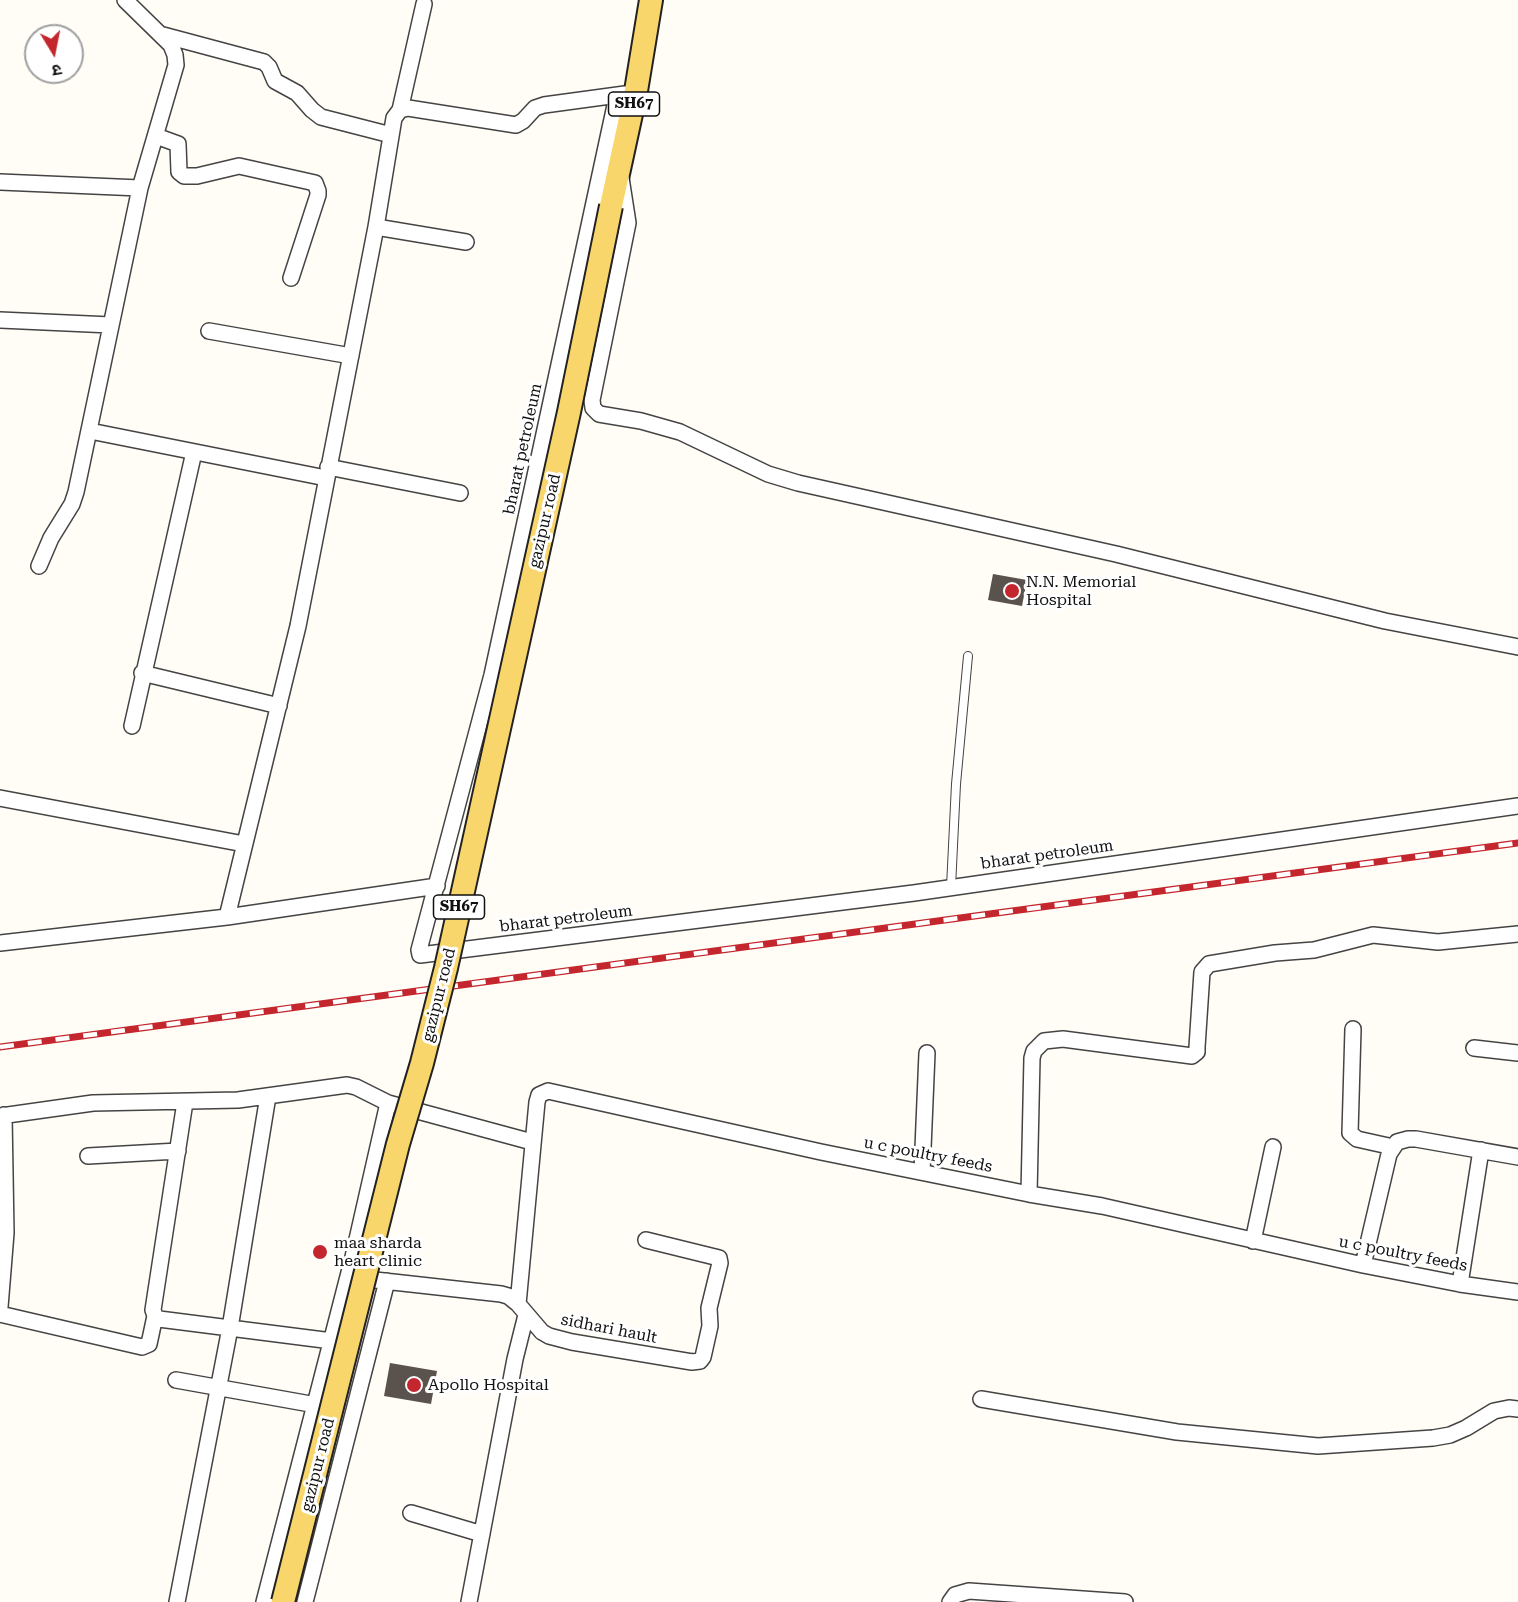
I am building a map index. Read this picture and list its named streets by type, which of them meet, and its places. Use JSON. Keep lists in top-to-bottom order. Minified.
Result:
{"streets":{"main road":["SH67","gazipur road"],"street":["bharat petroleum","u c poultry feeds","sidhari hault"]},"crossings":[["SH67","bharat petroleum"],["SH67","gazipur road"],["u c poultry feeds","sidhari hault"]],"places":["N.N. Memorial Hospital","maa sharda heart clinic","Apollo Hospital"],"north":"bottom"}
